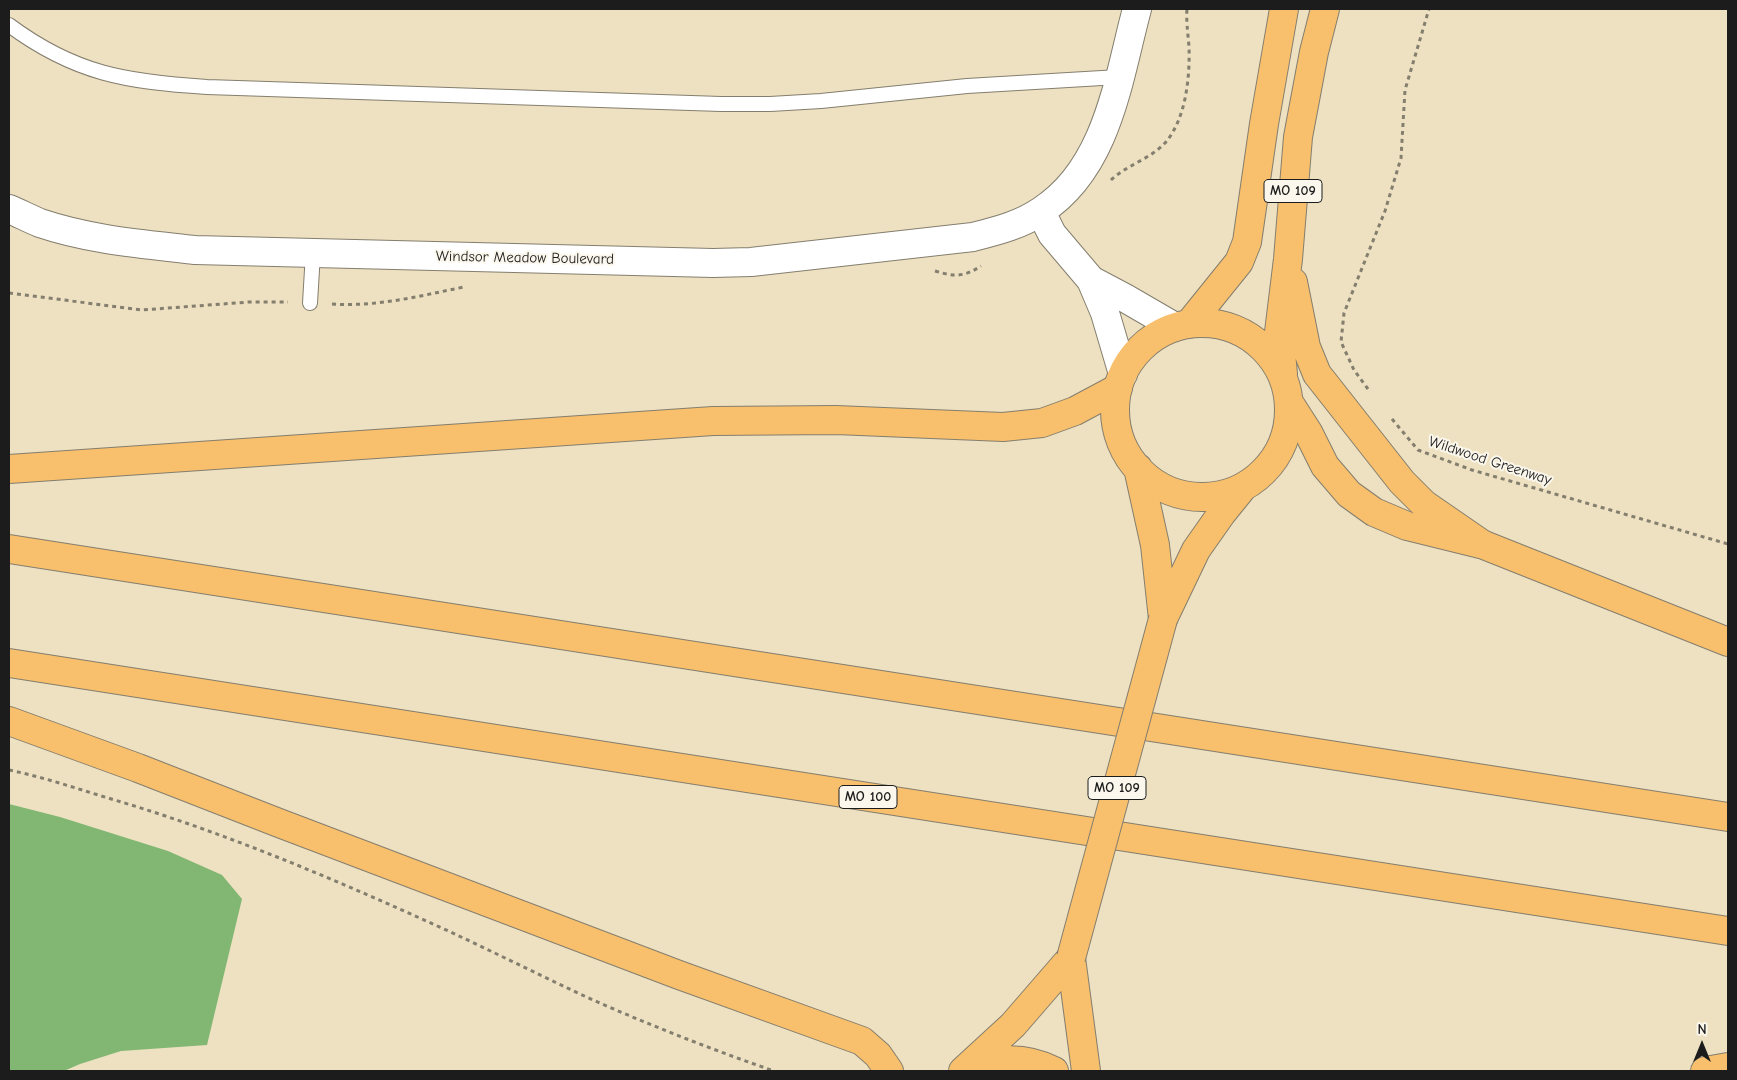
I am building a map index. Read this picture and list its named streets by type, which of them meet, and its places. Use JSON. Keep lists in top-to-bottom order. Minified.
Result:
{"streets":{"main road":["MO 109","MO 100"],"street":["Windsor Meadow Boulevard"],"path":["Wildwood Greenway"]},"north":"top"}
